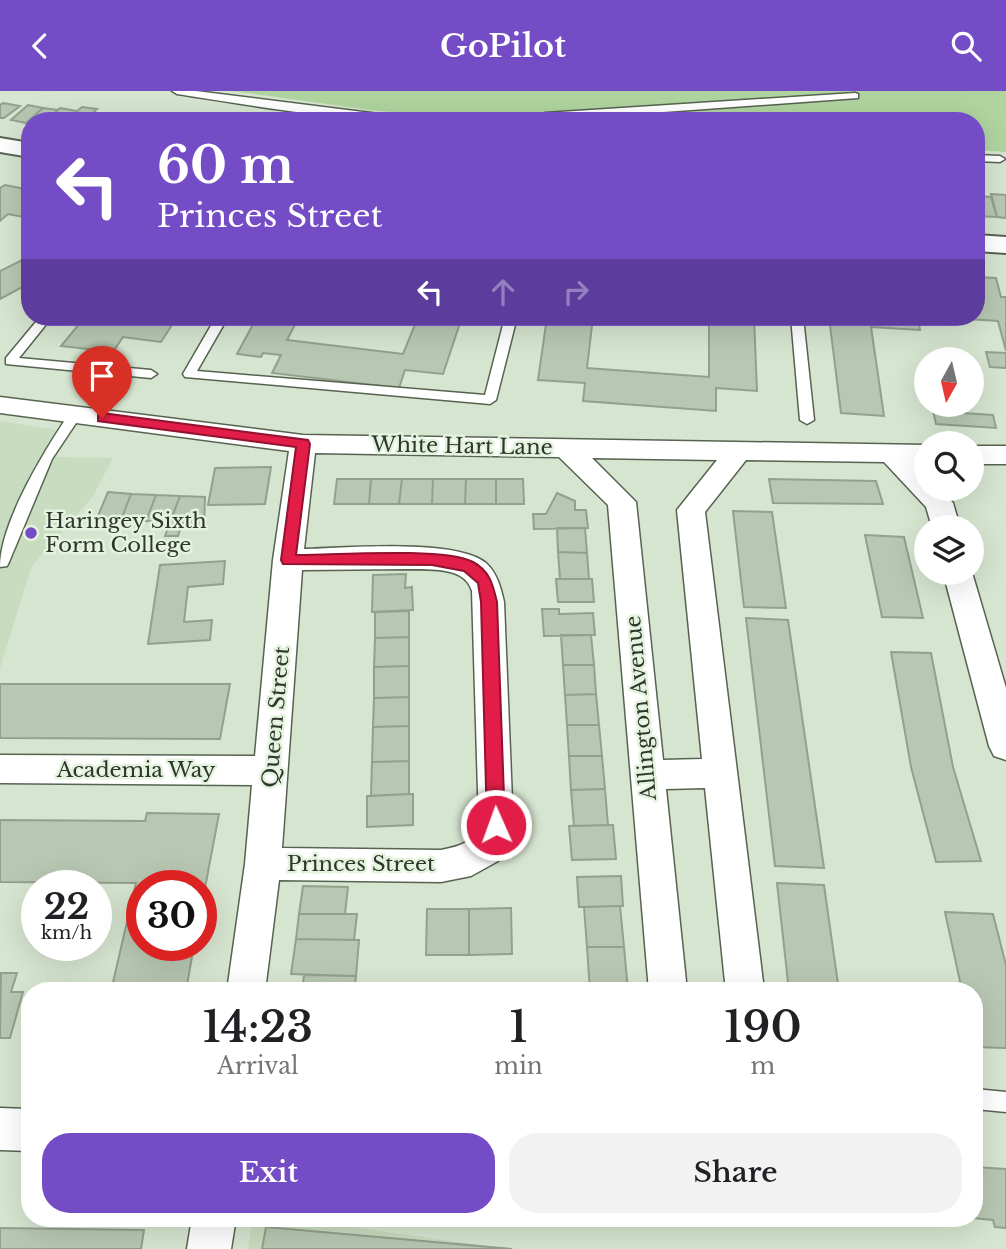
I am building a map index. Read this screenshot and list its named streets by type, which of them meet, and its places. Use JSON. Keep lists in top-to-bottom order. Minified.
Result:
{"streets":{"street":["White Hart Lane","Allington Avenue","Queen Street","Academia Way","Princes Street"]},"crossings":[["White Hart Lane","Allington Avenue"],["White Hart Lane","Queen Street"],["Queen Street","Academia Way"],["Queen Street","Princes Street"]],"places":["Haringey Sixth Form College"],"north":"bottom","page":{"header":"GoPilot","turn":["60 m","Princes Street"],"speed":"22 km/h","limit":"30","eta":["14:23","Arrival","1","min","190","m"],"buttons":["Exit","Share"]}}
